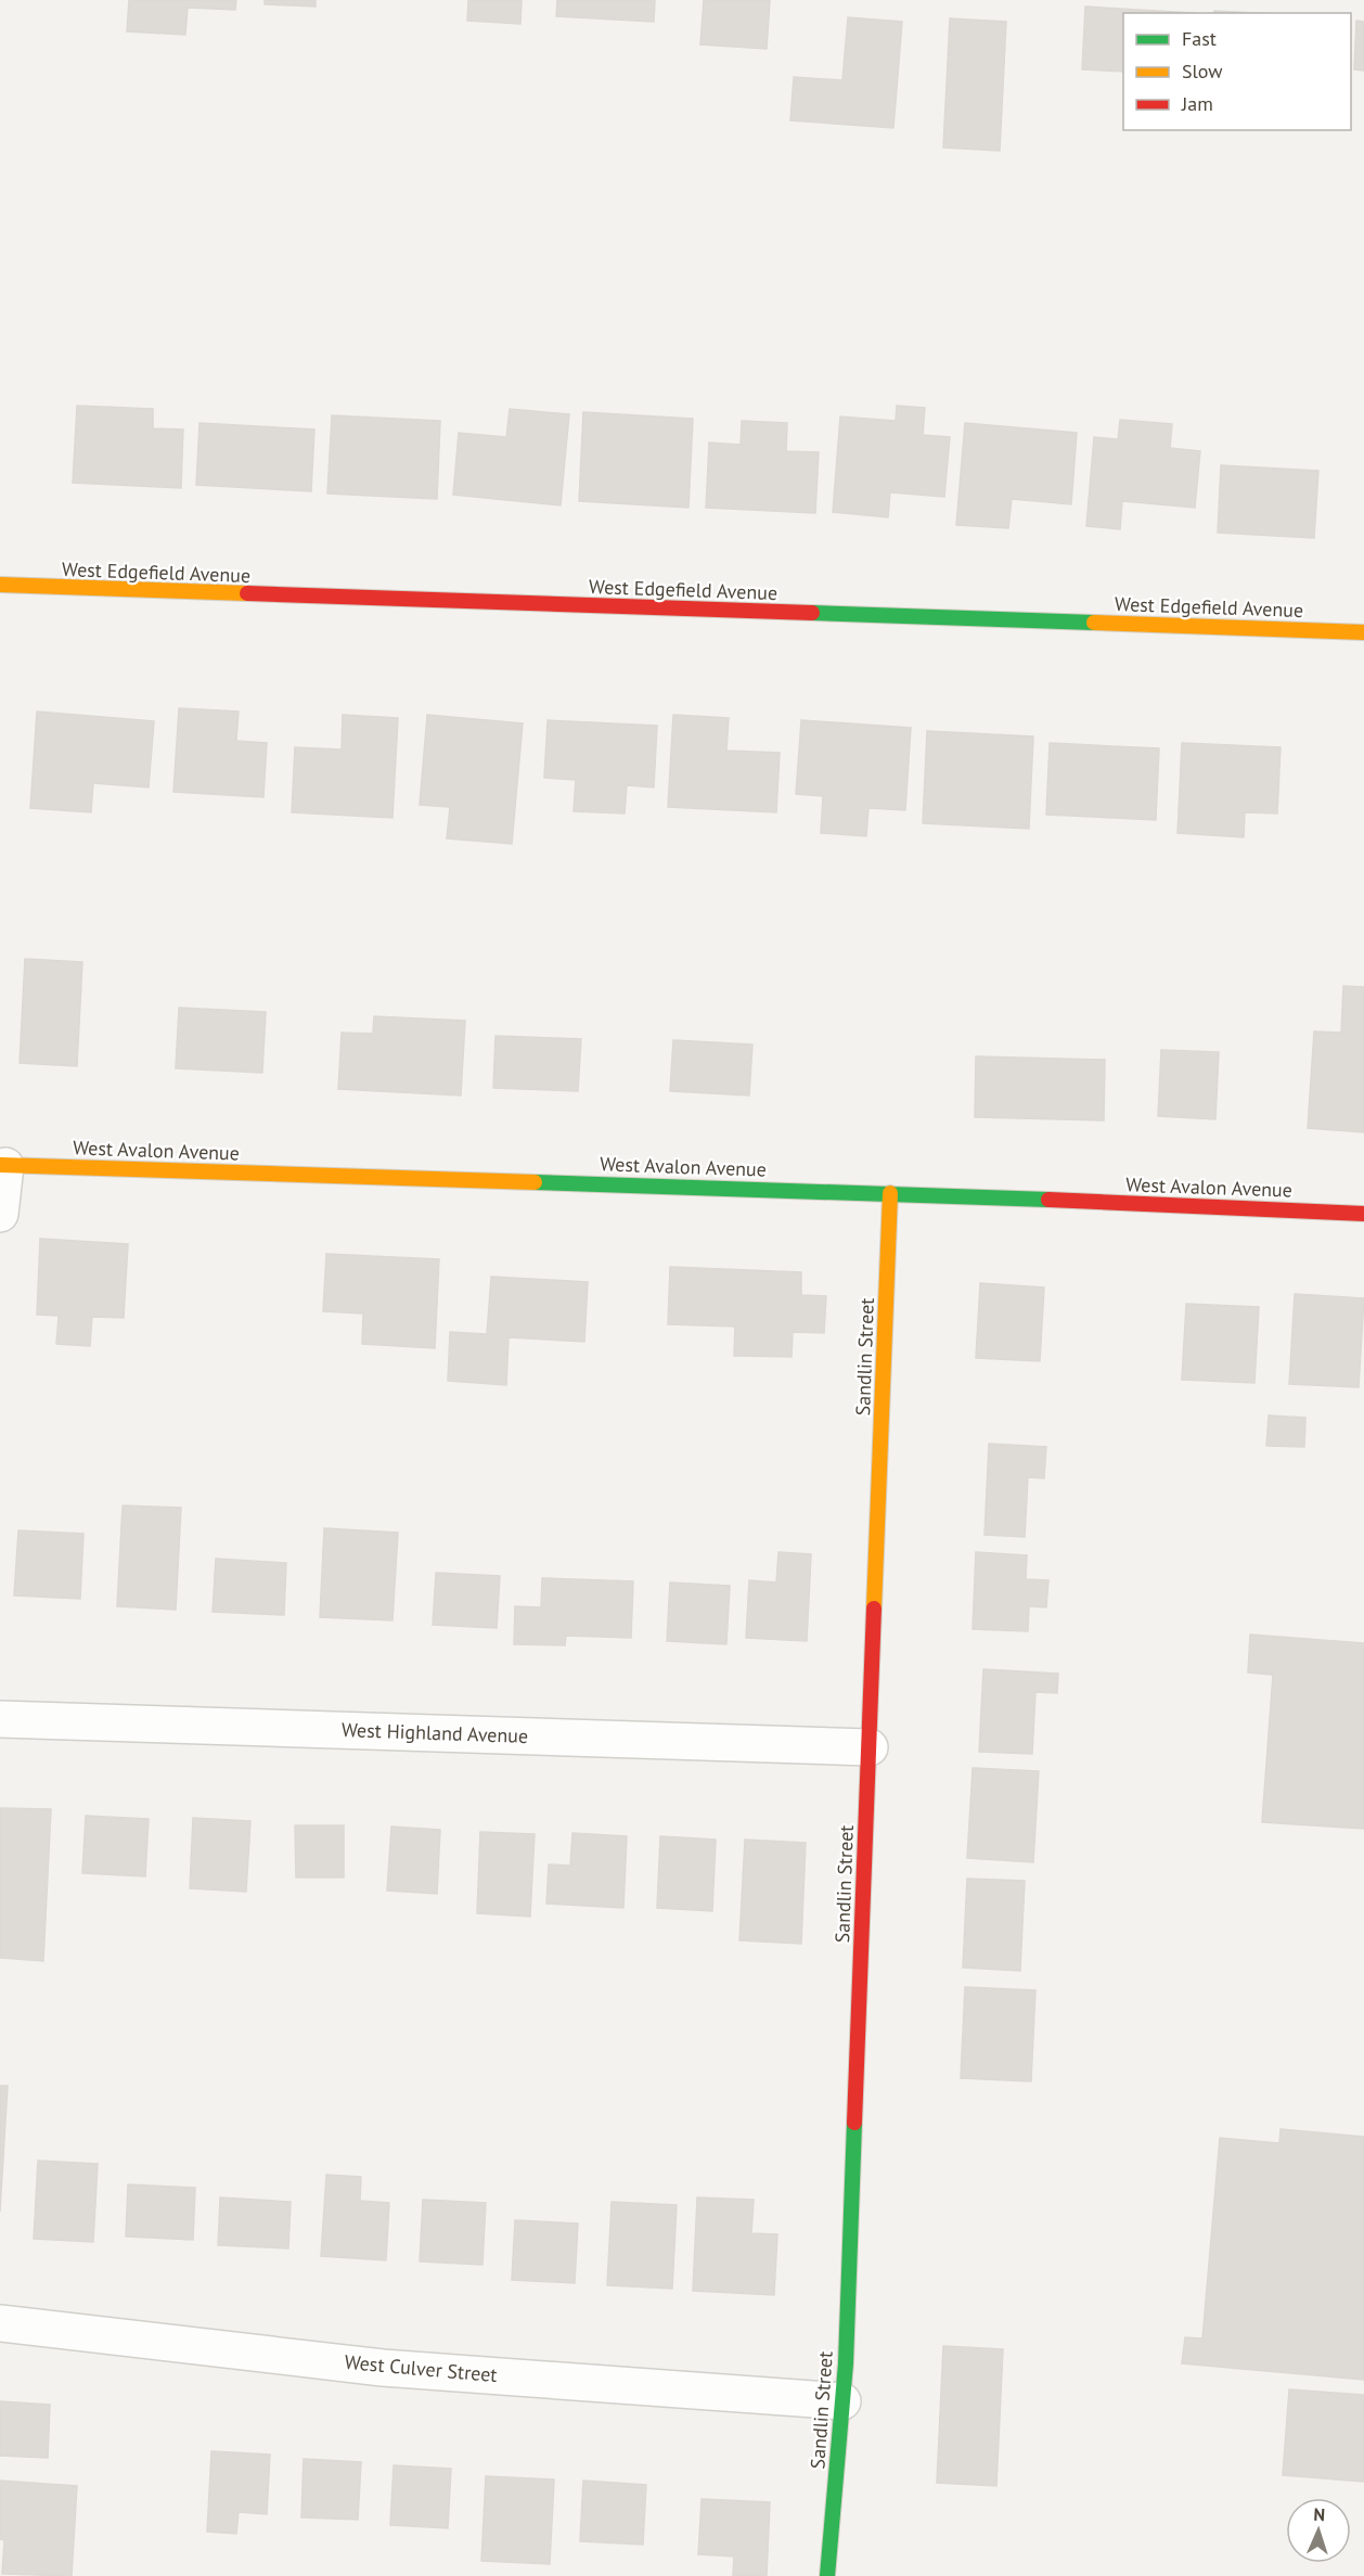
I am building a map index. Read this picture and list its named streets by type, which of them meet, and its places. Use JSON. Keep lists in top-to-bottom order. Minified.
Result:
{"streets":{"street":["West Edgefield Avenue","West Avalon Avenue","Sandlin Street","West Highland Avenue","West Culver Street"]},"crossings":[["West Avalon Avenue","Sandlin Street"],["Sandlin Street","West Highland Avenue"],["Sandlin Street","West Culver Street"]],"legend":["Fast","Slow","Jam"],"north":"top"}
